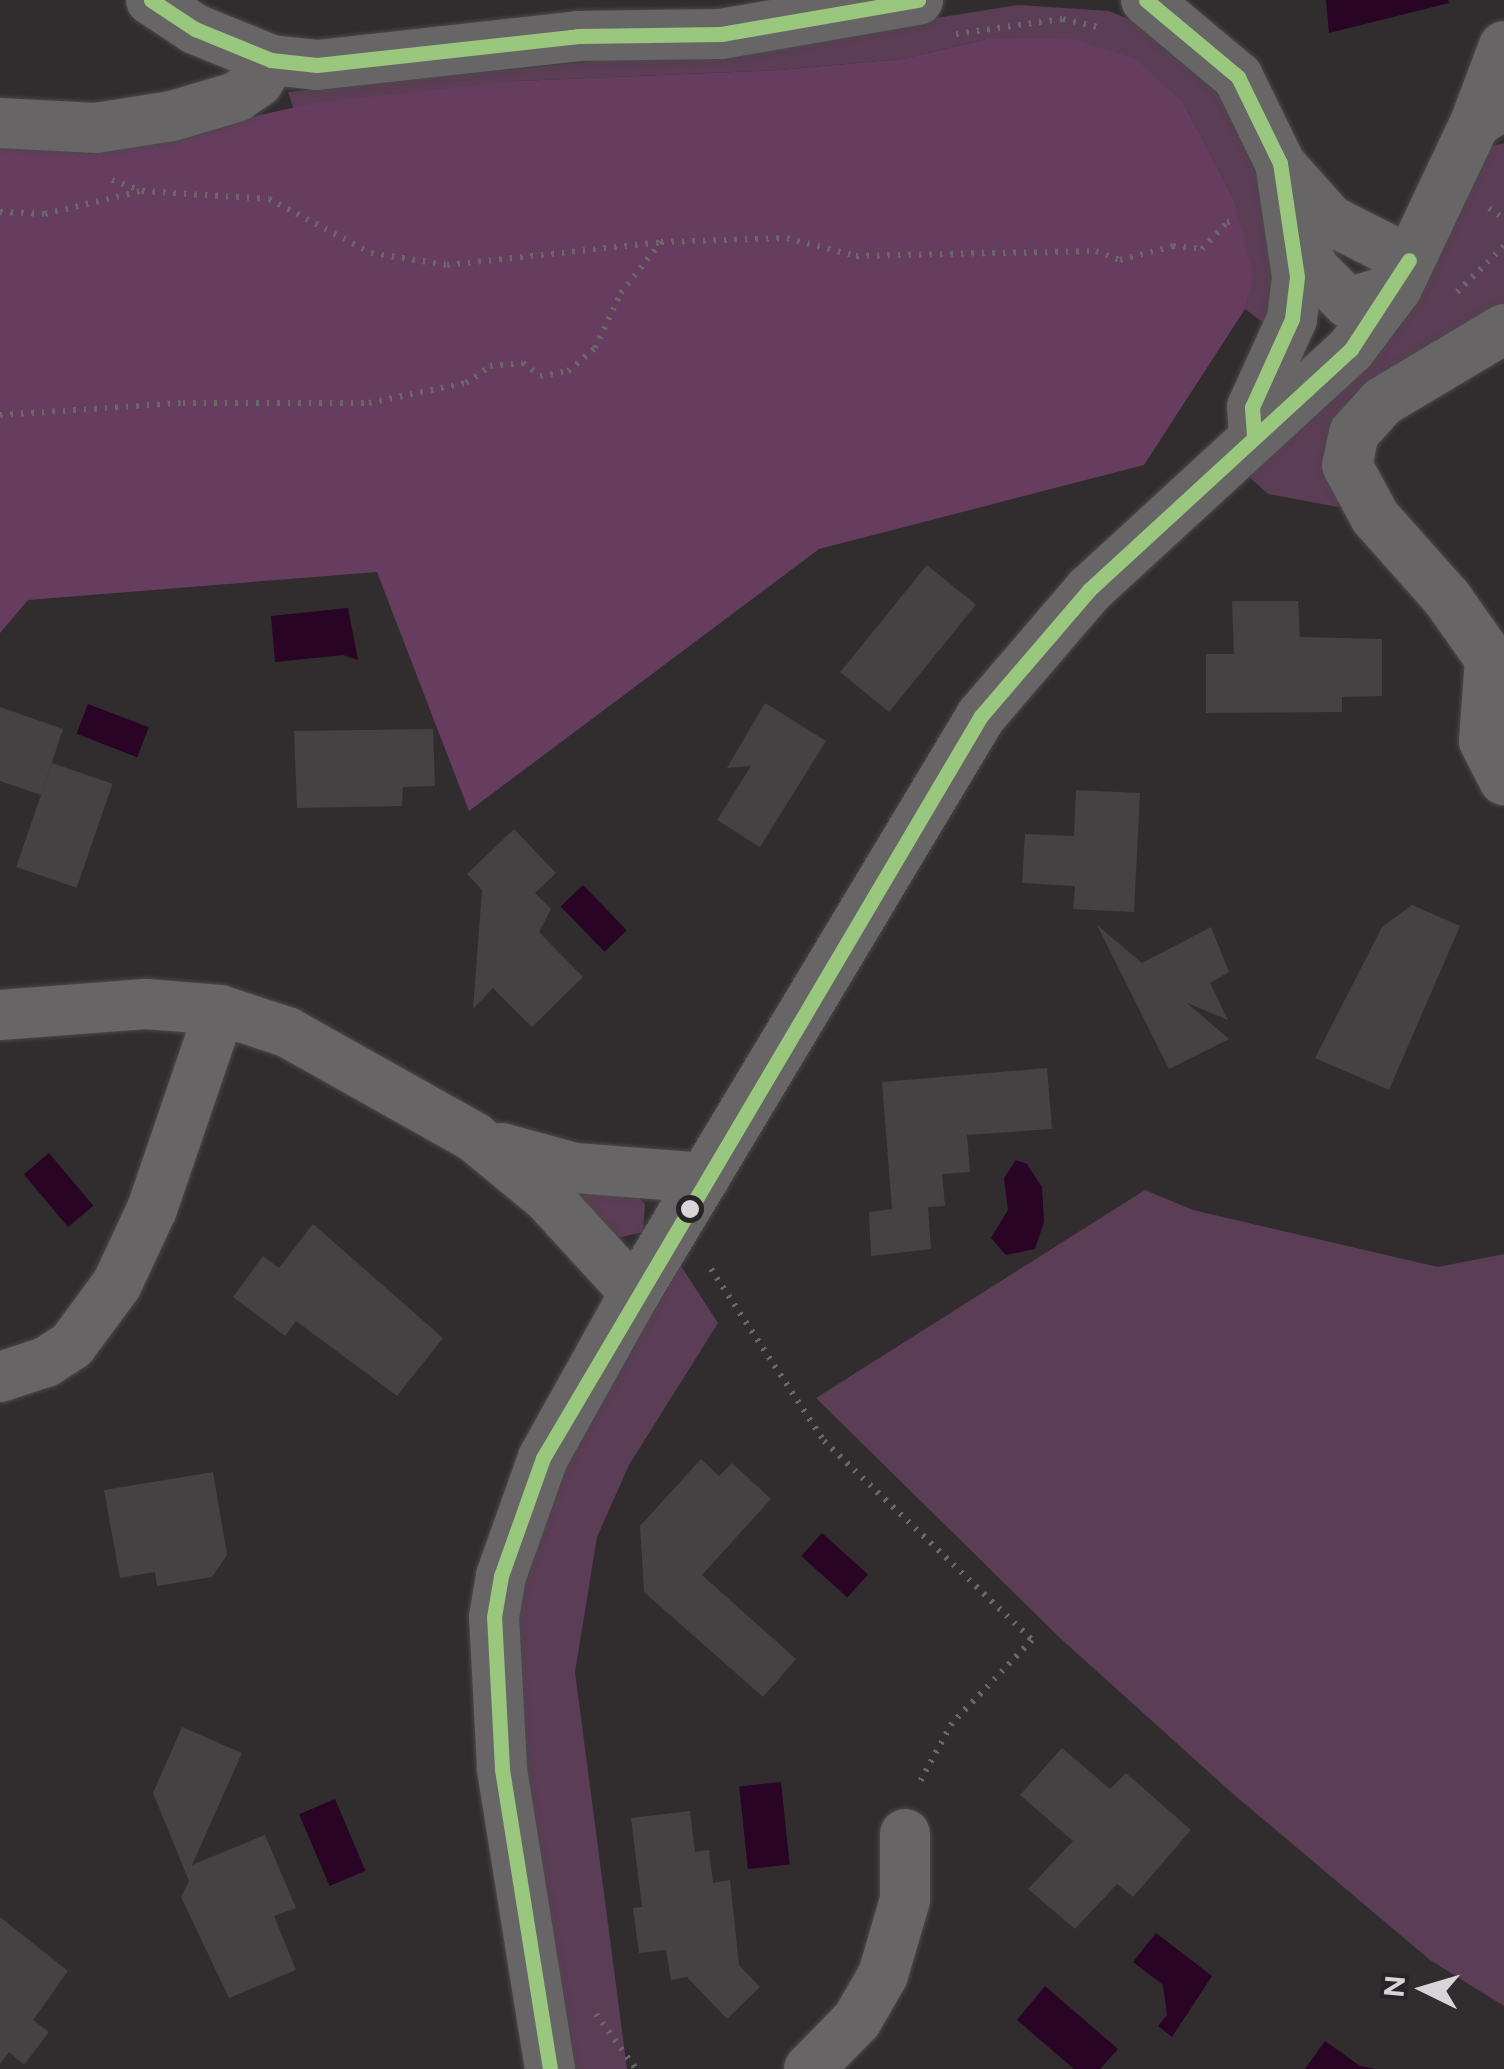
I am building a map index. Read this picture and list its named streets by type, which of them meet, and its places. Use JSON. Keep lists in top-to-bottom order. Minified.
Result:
{"north":"left"}
